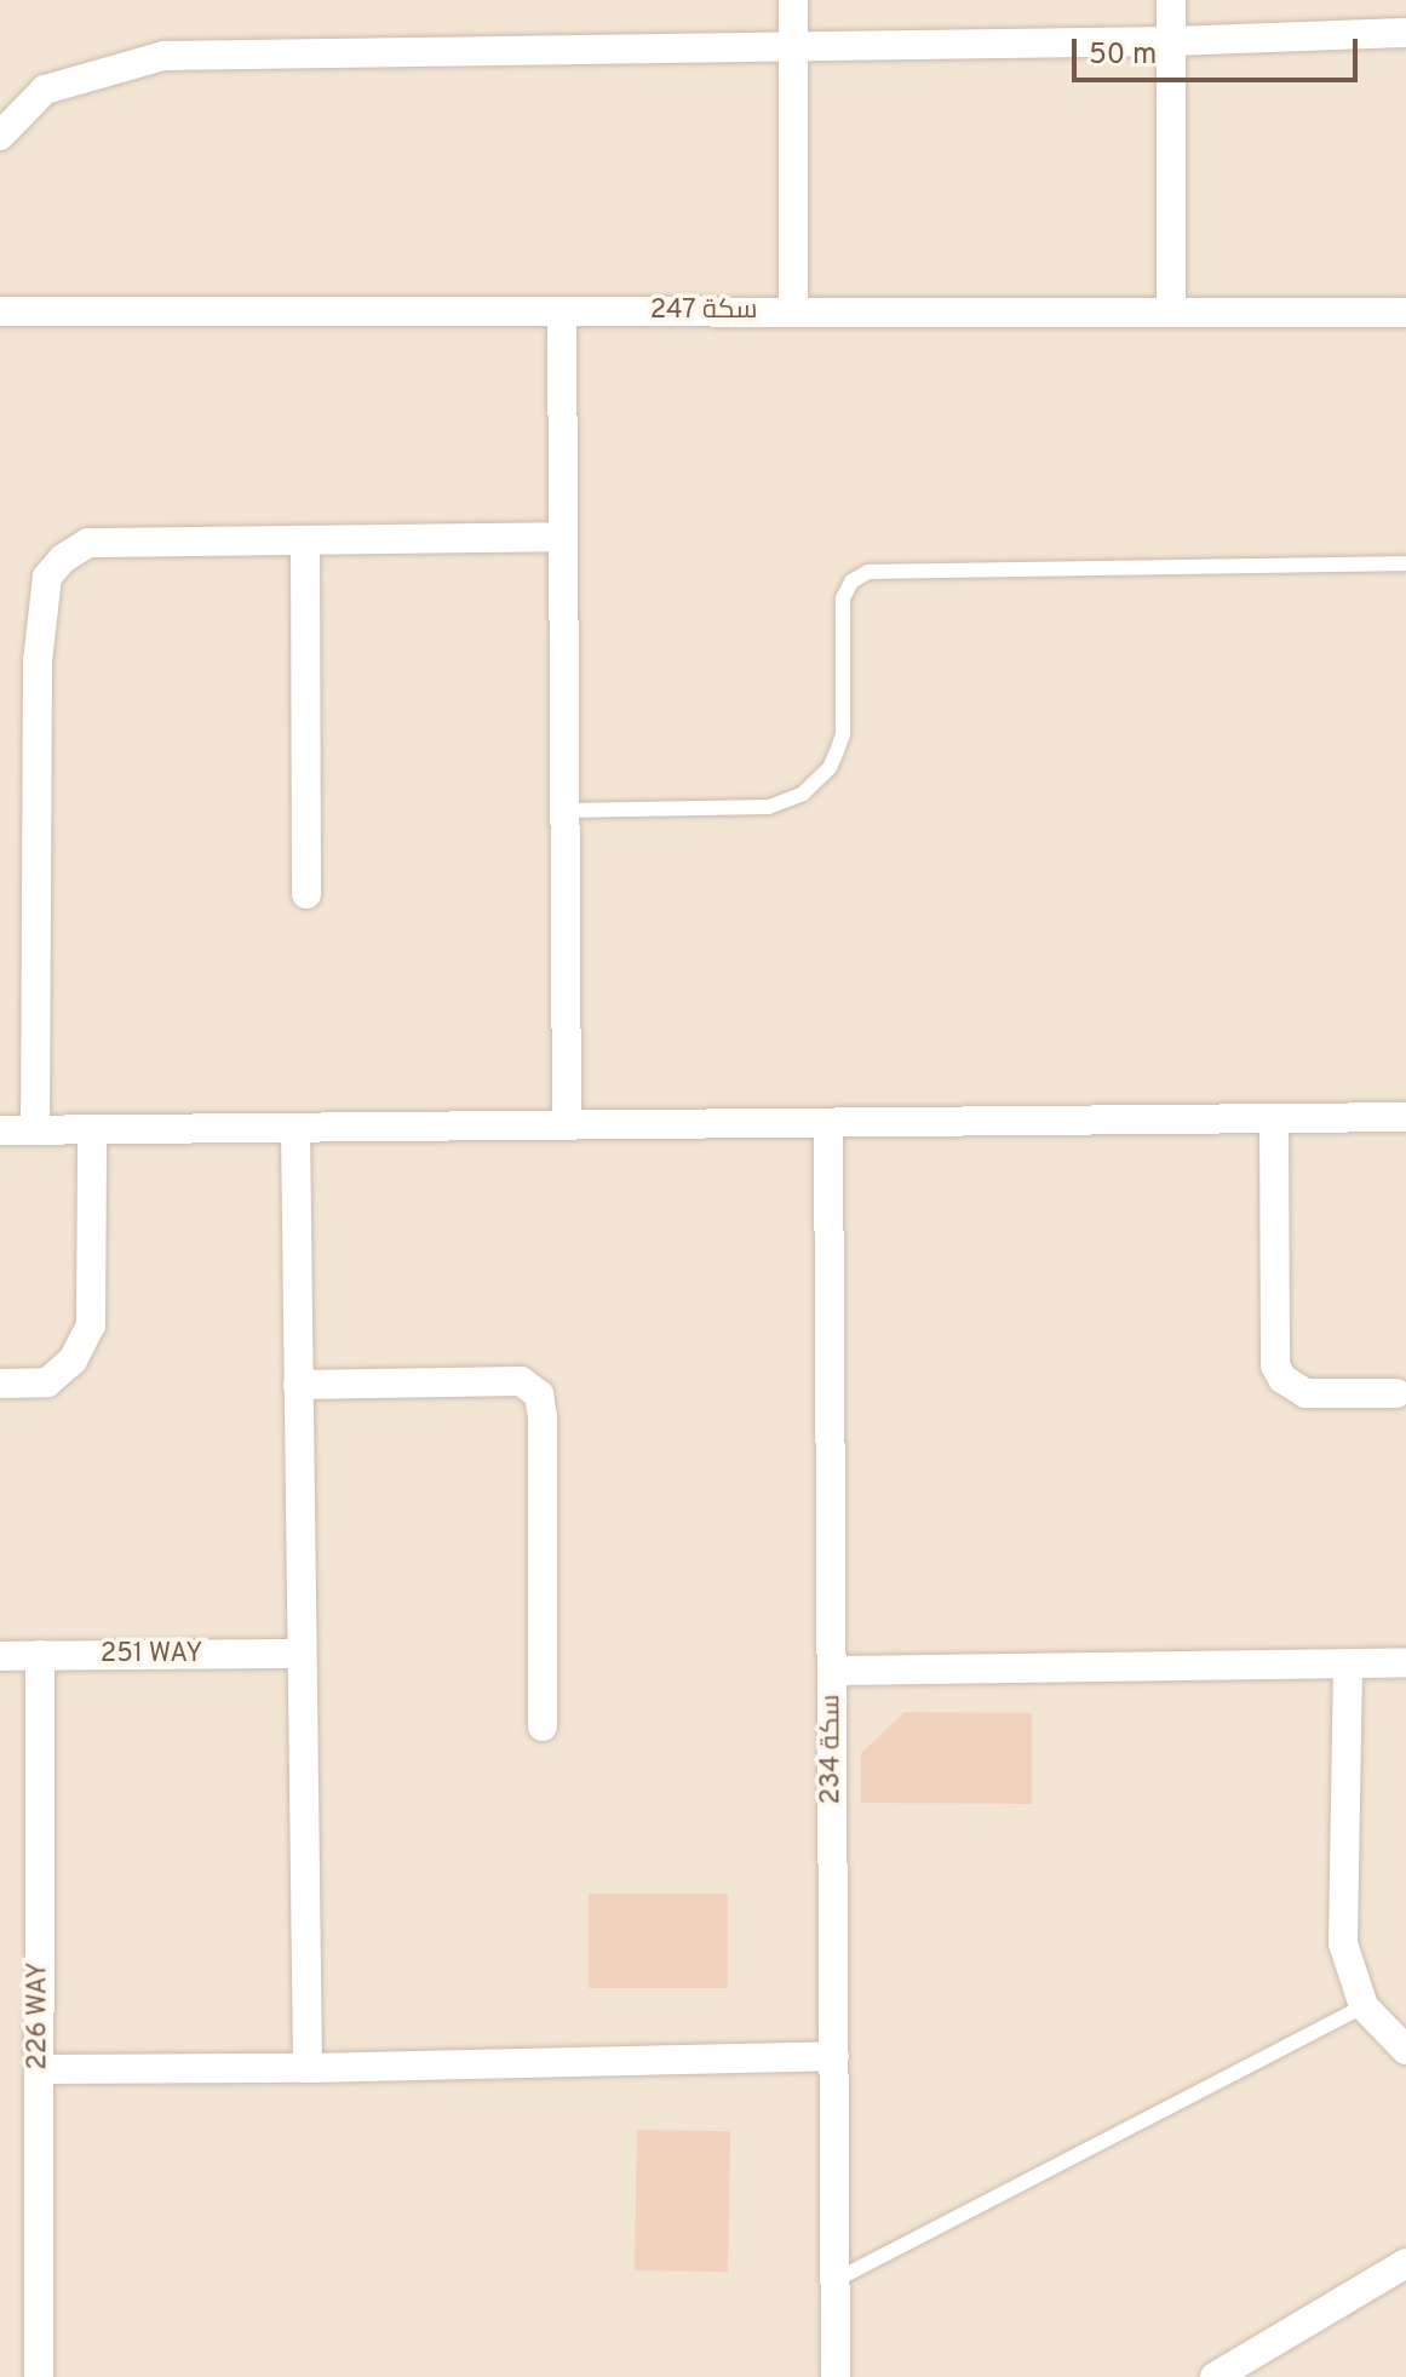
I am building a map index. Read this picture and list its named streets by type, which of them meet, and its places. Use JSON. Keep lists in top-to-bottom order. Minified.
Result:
{"streets":{"street":["سكة 247","251 WAY","سكة 234","226 WAY"]},"crossings":[["251 WAY","226 WAY"]],"scale_bar":"50 m"}
